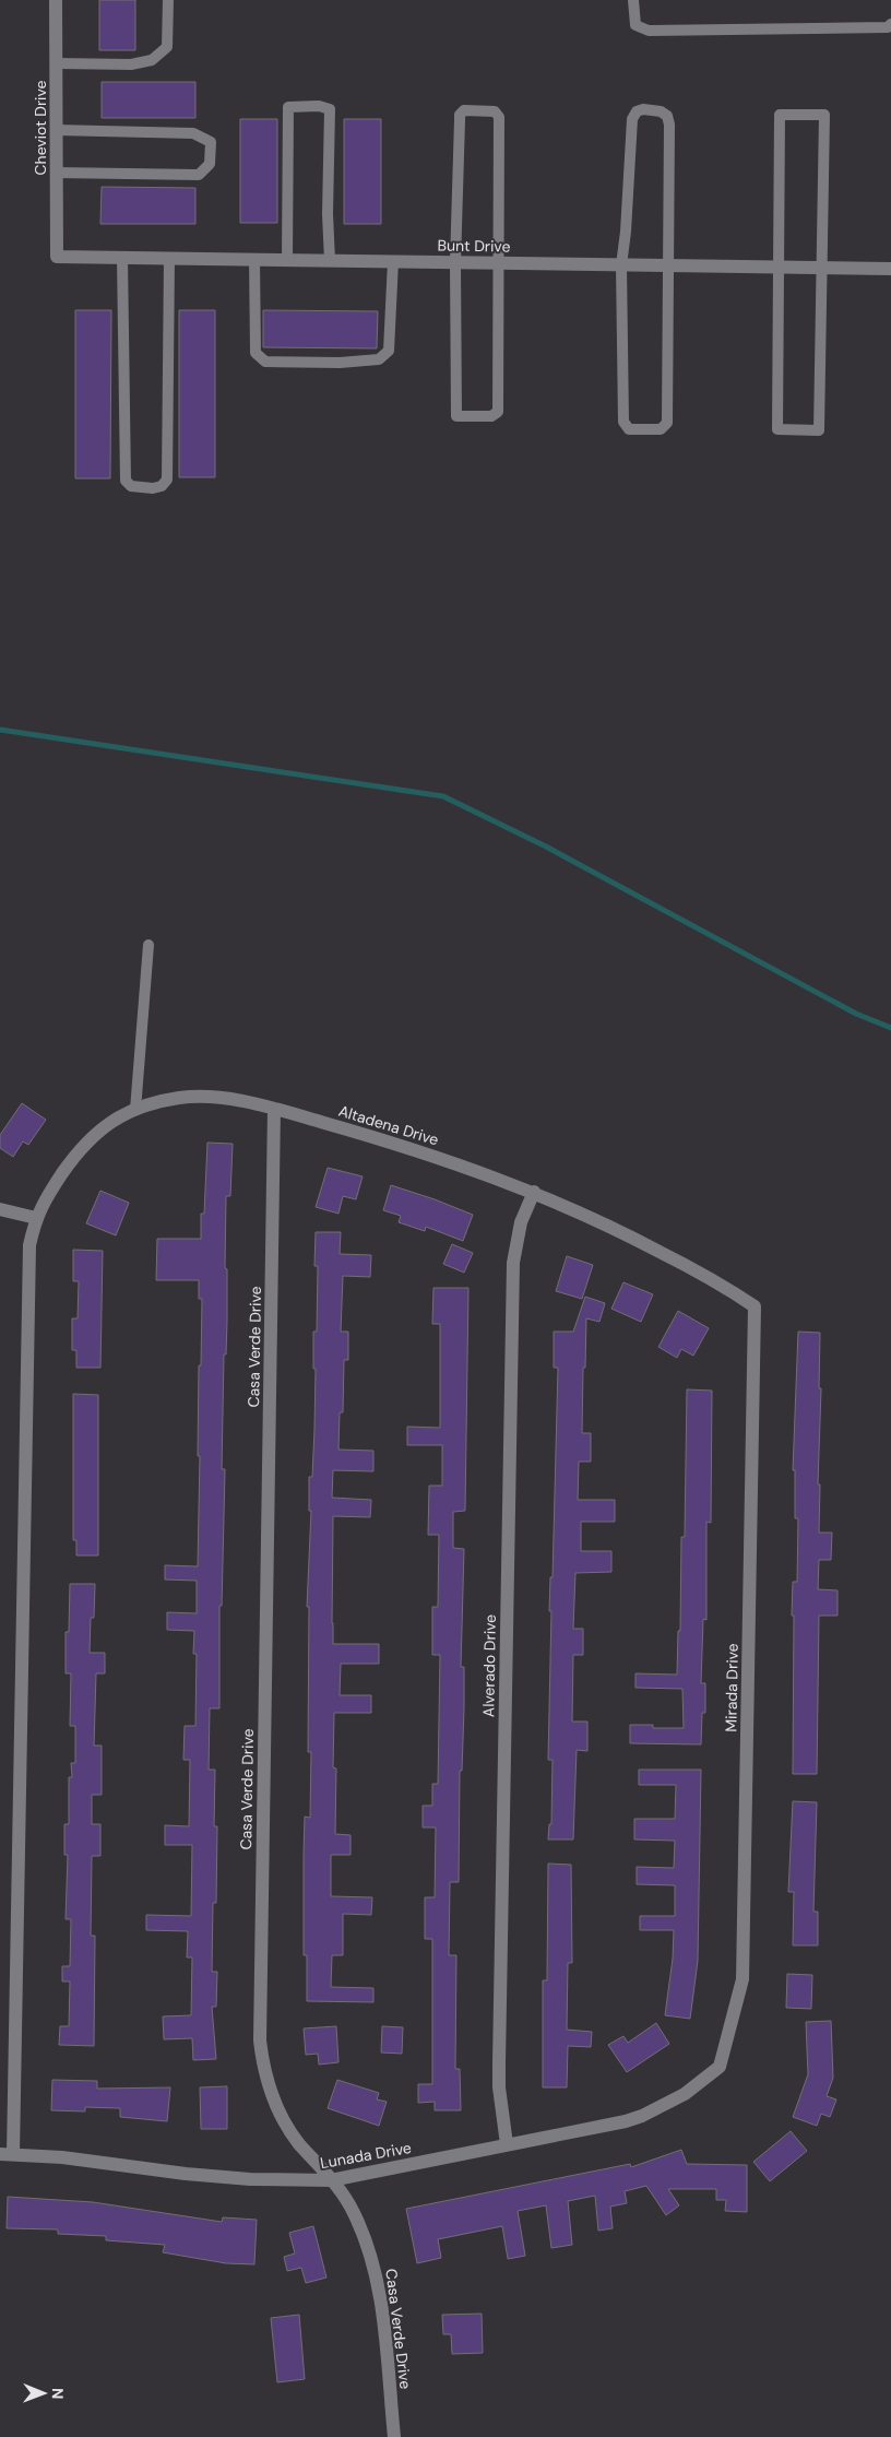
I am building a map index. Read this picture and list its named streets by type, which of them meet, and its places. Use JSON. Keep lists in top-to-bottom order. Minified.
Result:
{"streets":{"street":["Cheviot Drive","Bunt Drive","Altadena Drive","Casa Verde Drive","Alverado Drive","Mirada Drive","Lunada Drive"]},"crossings":[["Cheviot Drive","Bunt Drive"],["Altadena Drive","Casa Verde Drive"],["Altadena Drive","Alverado Drive"],["Altadena Drive","Mirada Drive"],["Altadena Drive","Lunada Drive"],["Casa Verde Drive","Lunada Drive"],["Alverado Drive","Lunada Drive"],["Mirada Drive","Lunada Drive"]],"north":"right"}
